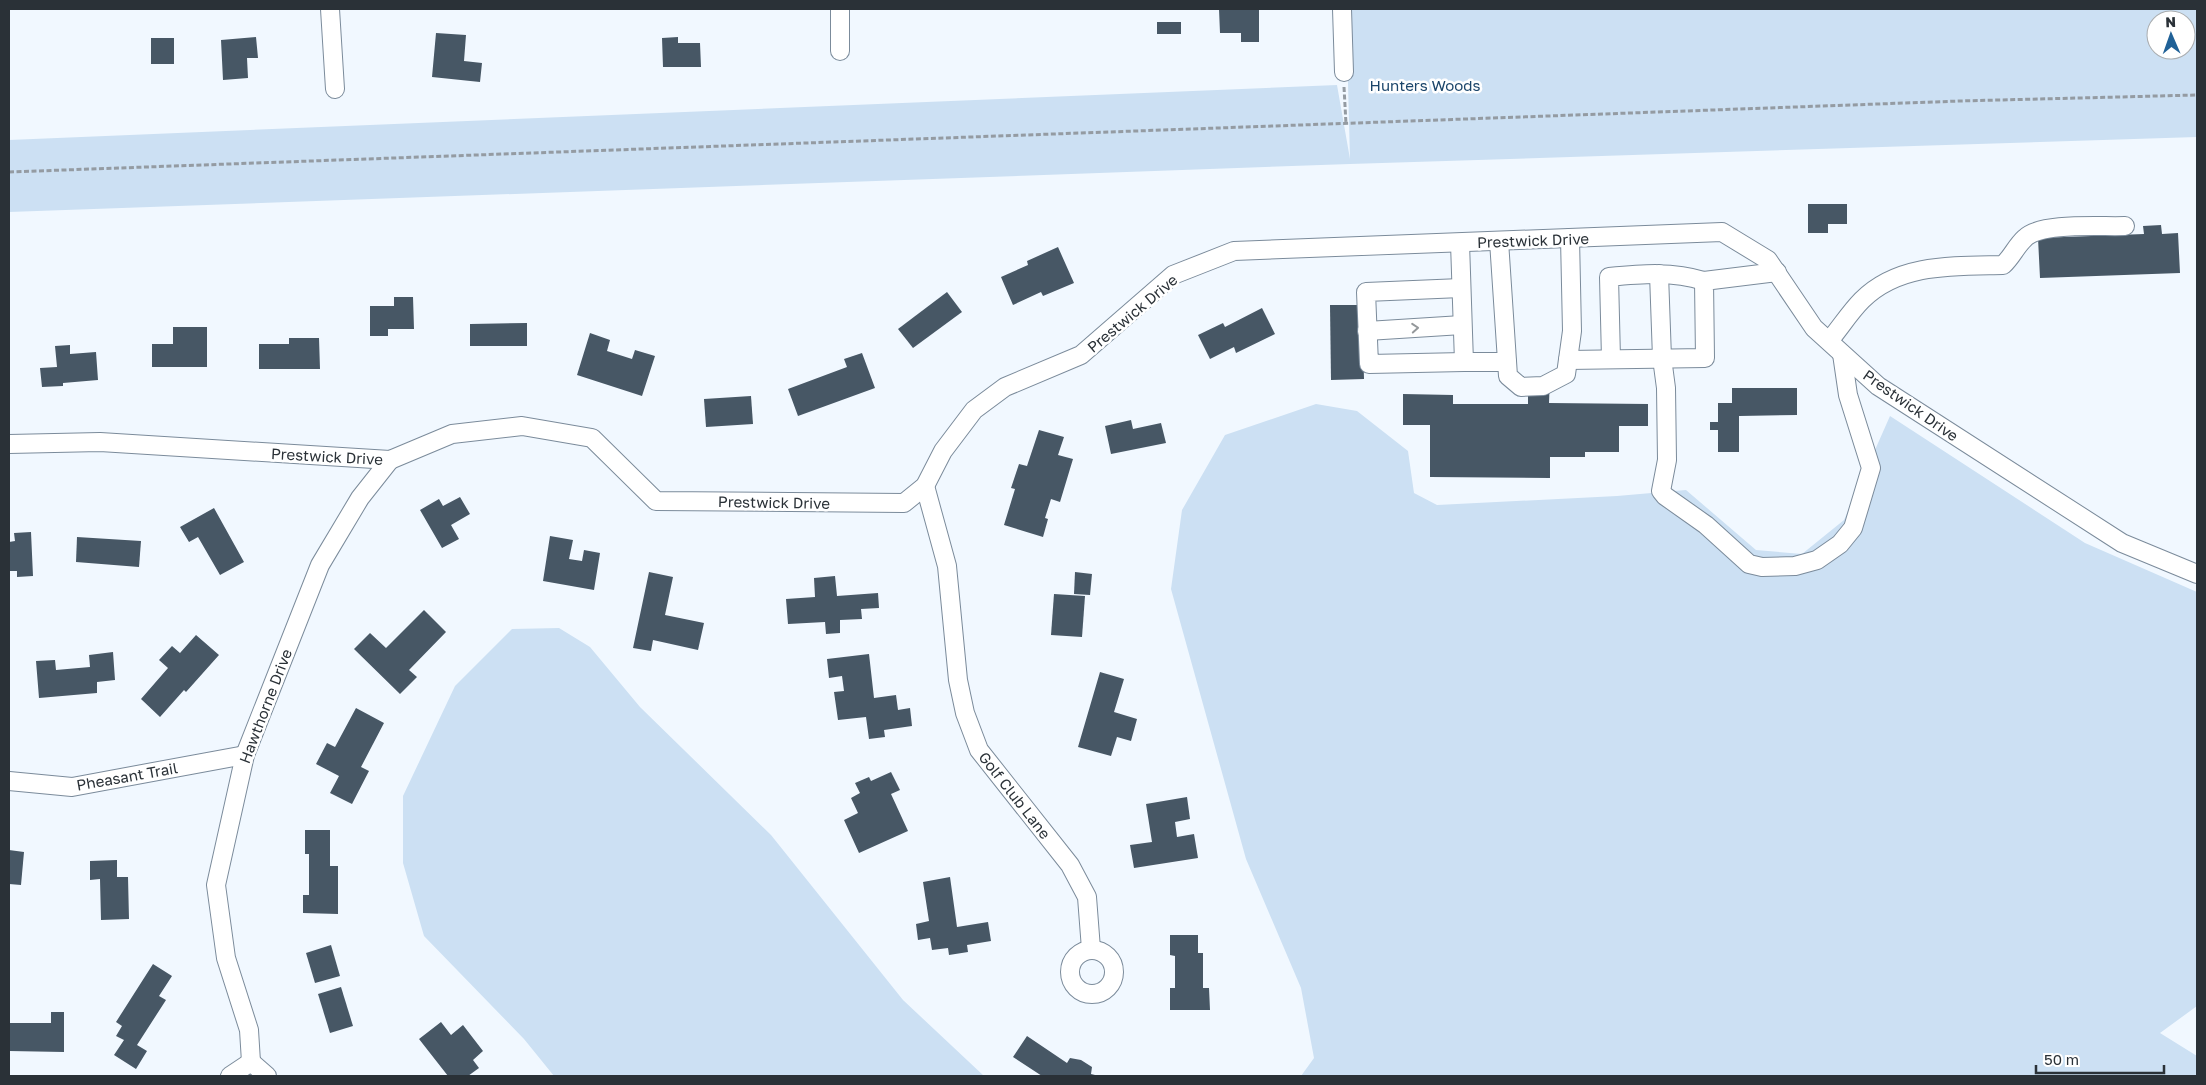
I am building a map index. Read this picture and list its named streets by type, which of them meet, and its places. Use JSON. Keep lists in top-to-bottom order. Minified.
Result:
{"streets":{"street":["Prestwick Drive","Hawthorne Drive","Pheasant Trail","Golf Club Lane"]},"crossings":[["Prestwick Drive","Hawthorne Drive"],["Prestwick Drive","Golf Club Lane"],["Hawthorne Drive","Pheasant Trail"]],"parks":["Hunters Woods"],"scale_bar":"50 m","north":"top"}
